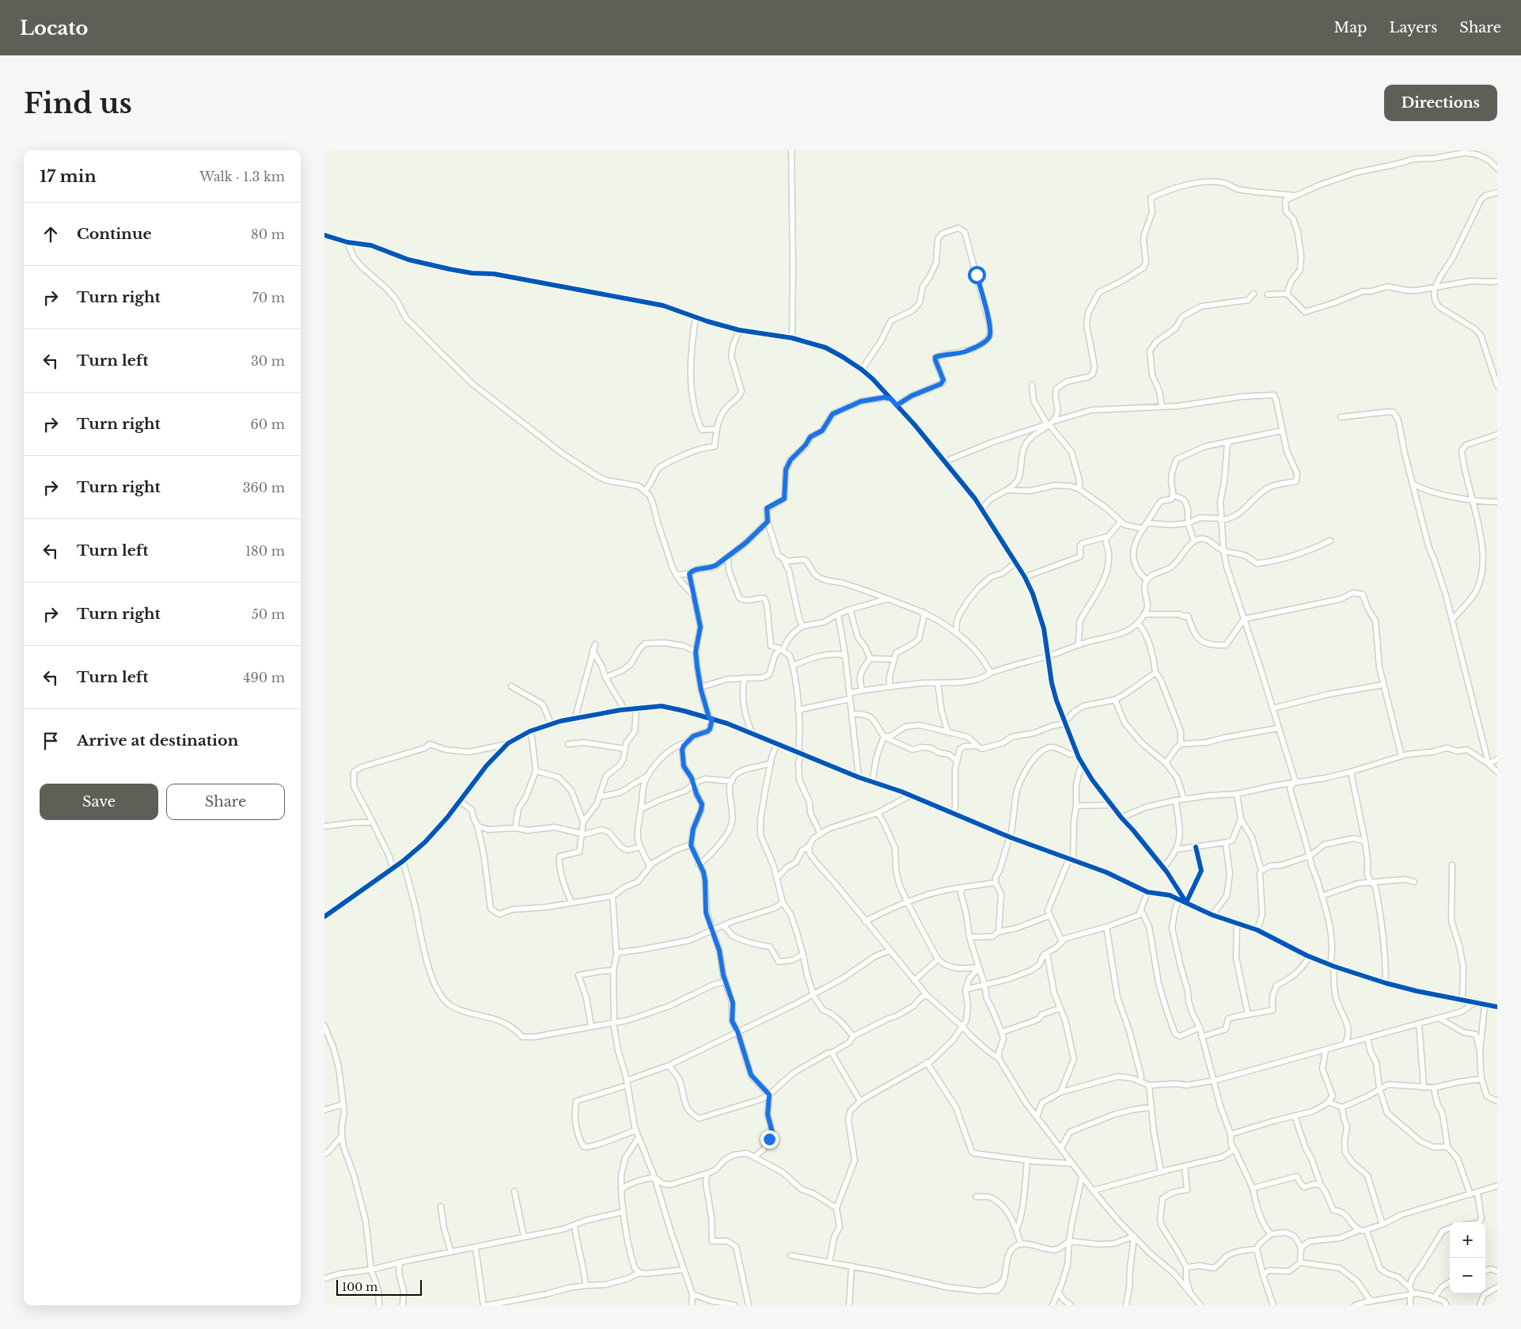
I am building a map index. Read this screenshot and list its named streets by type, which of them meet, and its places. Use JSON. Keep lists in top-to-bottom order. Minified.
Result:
{"scale_bar":"100 m","page":{"header":"Locato","nav":["Map","Layers","Share"],"buttons":["Directions",["Save","Share"]],"title":"Find us","heading":["17 min","Walk · 1.3 km"],"list":[["Continue","80 m"],["Turn right","70 m"],["Turn left","30 m"],["Turn right","60 m"],["Turn right","360 m"],["Turn left","180 m"],["Turn right","50 m"],["Turn left","490 m"],"Arrive at destination"],"map_buttons":["+","−"],"scale":"100 m"}}
